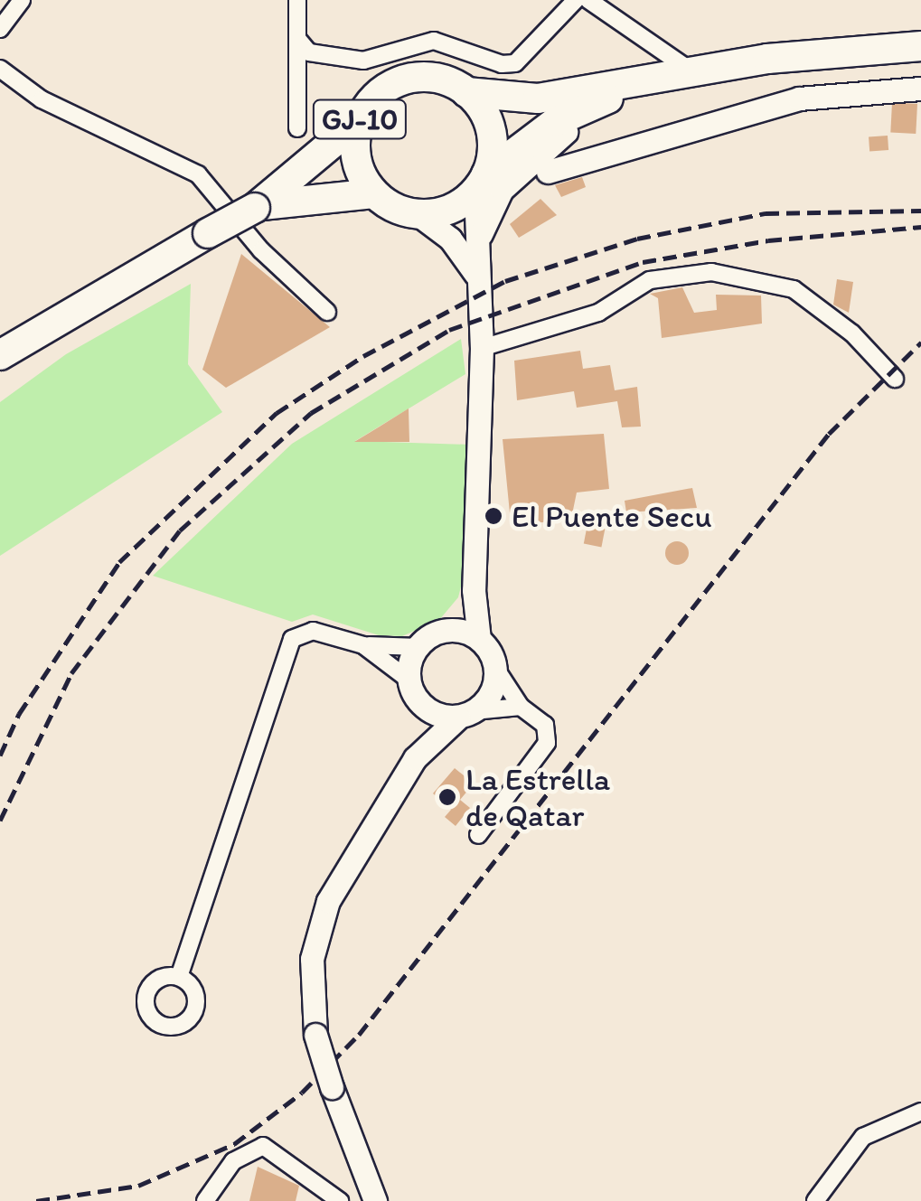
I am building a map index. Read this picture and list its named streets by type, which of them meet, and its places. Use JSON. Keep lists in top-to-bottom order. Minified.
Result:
{"streets":{"highway":["GJ-10"]},"places":["El Puente Secu","La Estrella de Qatar"]}
